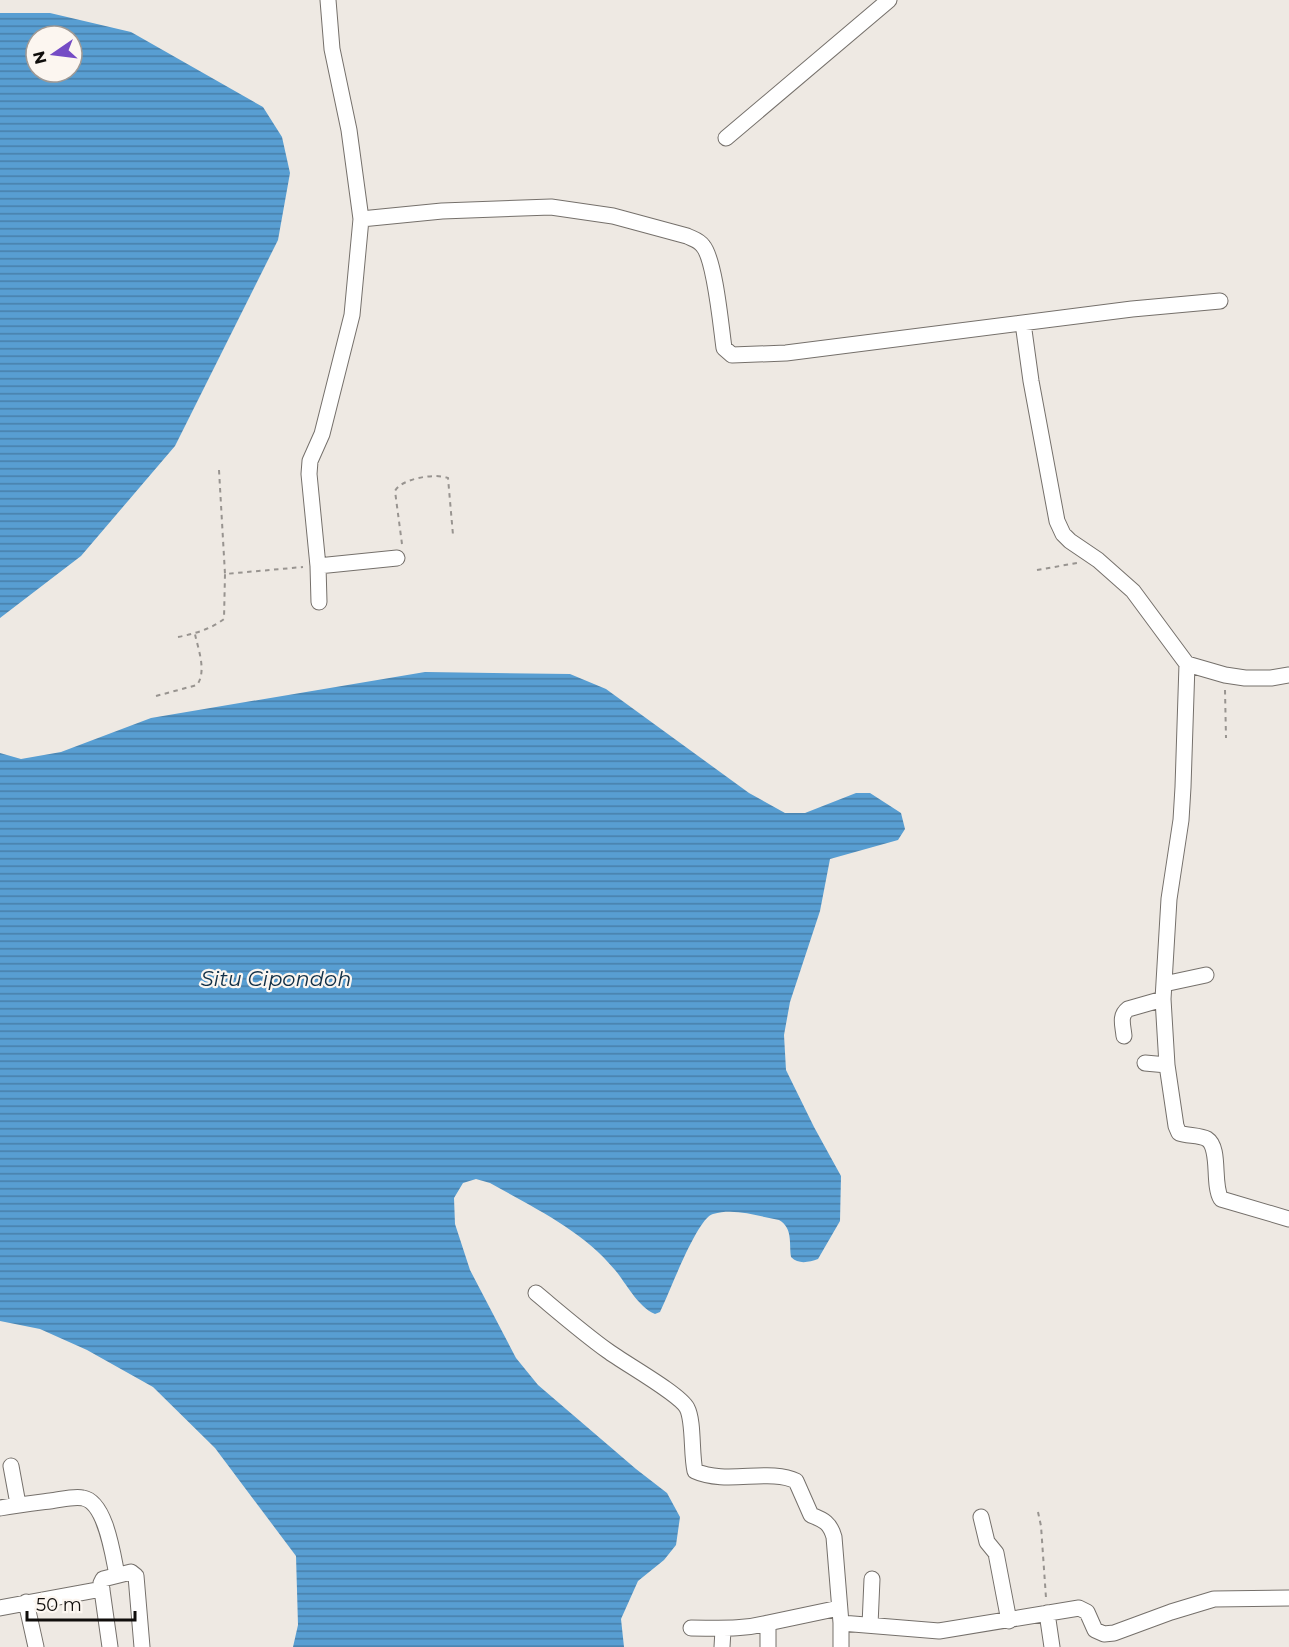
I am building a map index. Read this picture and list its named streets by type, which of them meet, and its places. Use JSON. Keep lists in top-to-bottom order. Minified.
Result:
{"water":["Situ Cipondoh"],"scale_bar":"50 m","north":"left"}
